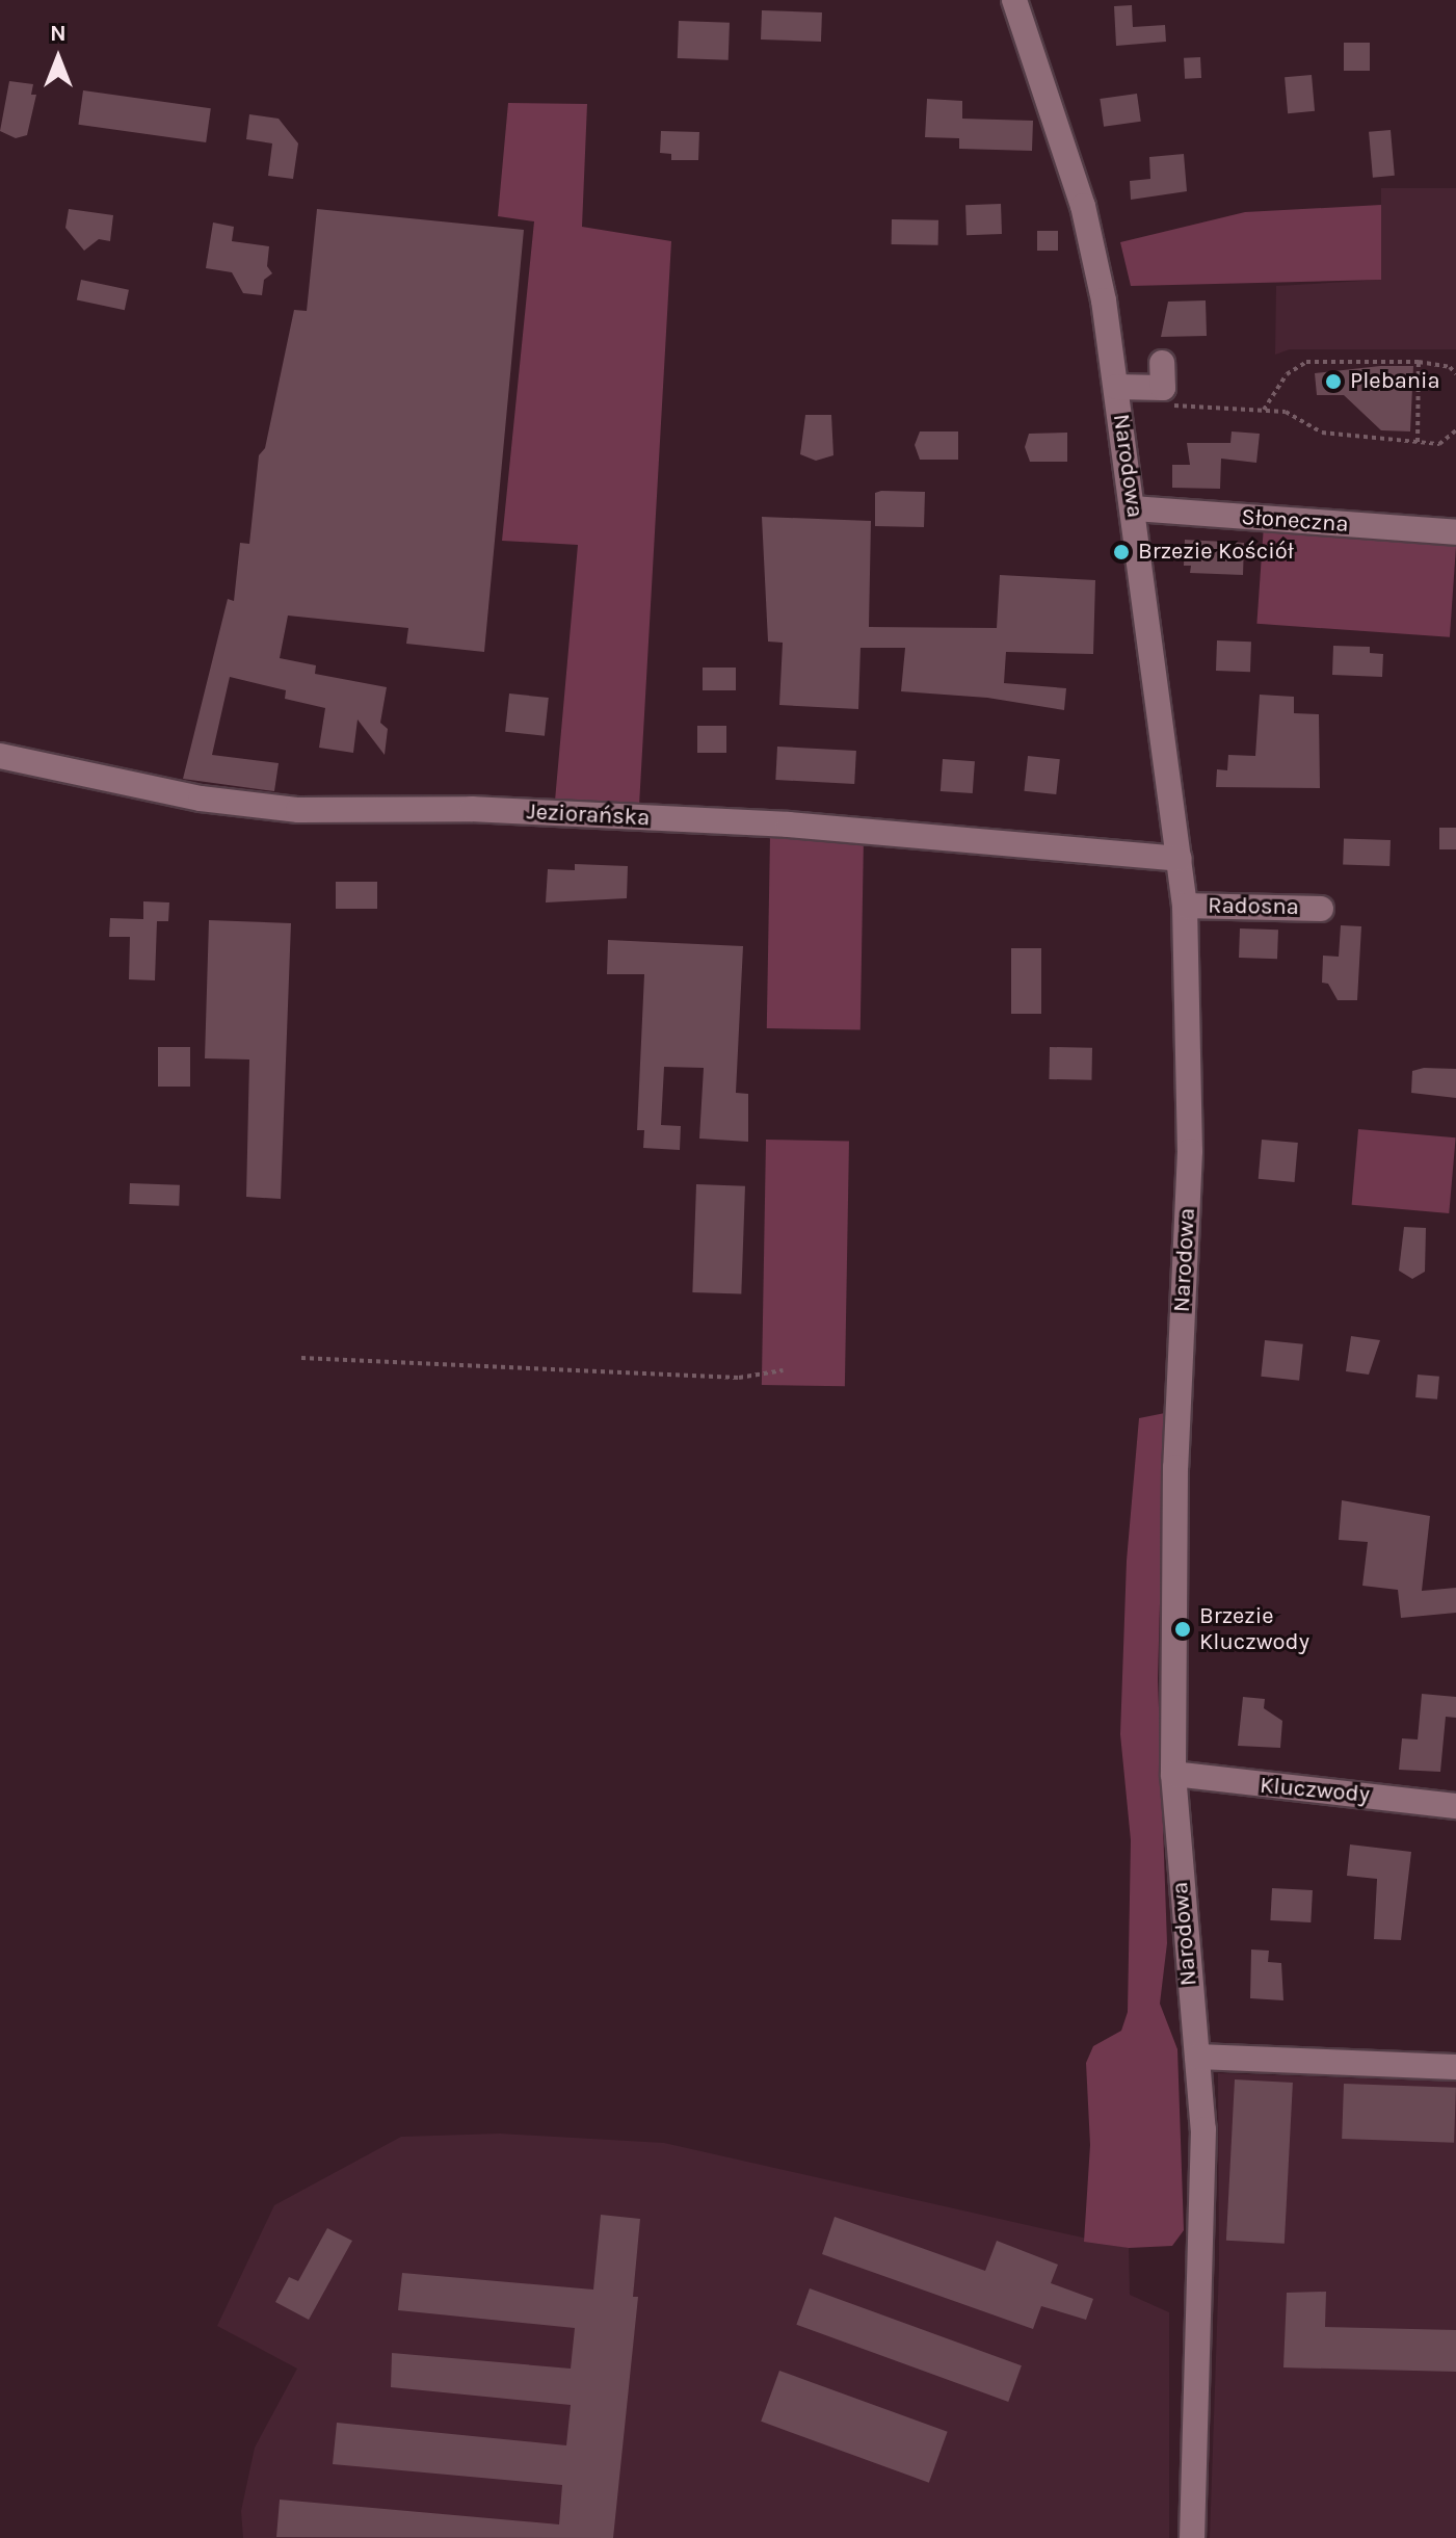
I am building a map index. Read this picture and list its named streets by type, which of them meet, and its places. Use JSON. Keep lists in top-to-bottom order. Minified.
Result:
{"streets":{"street":["Narodowa","Słoneczna","Jeziorańska","Radosna","Kluczwody"]},"crossings":[["Narodowa","Słoneczna"],["Narodowa","Jeziorańska"],["Narodowa","Radosna"],["Narodowa","Kluczwody"]],"places":["Plebania","Brzezie Kościół","Brzezie Kluczwody"],"north":"top"}
